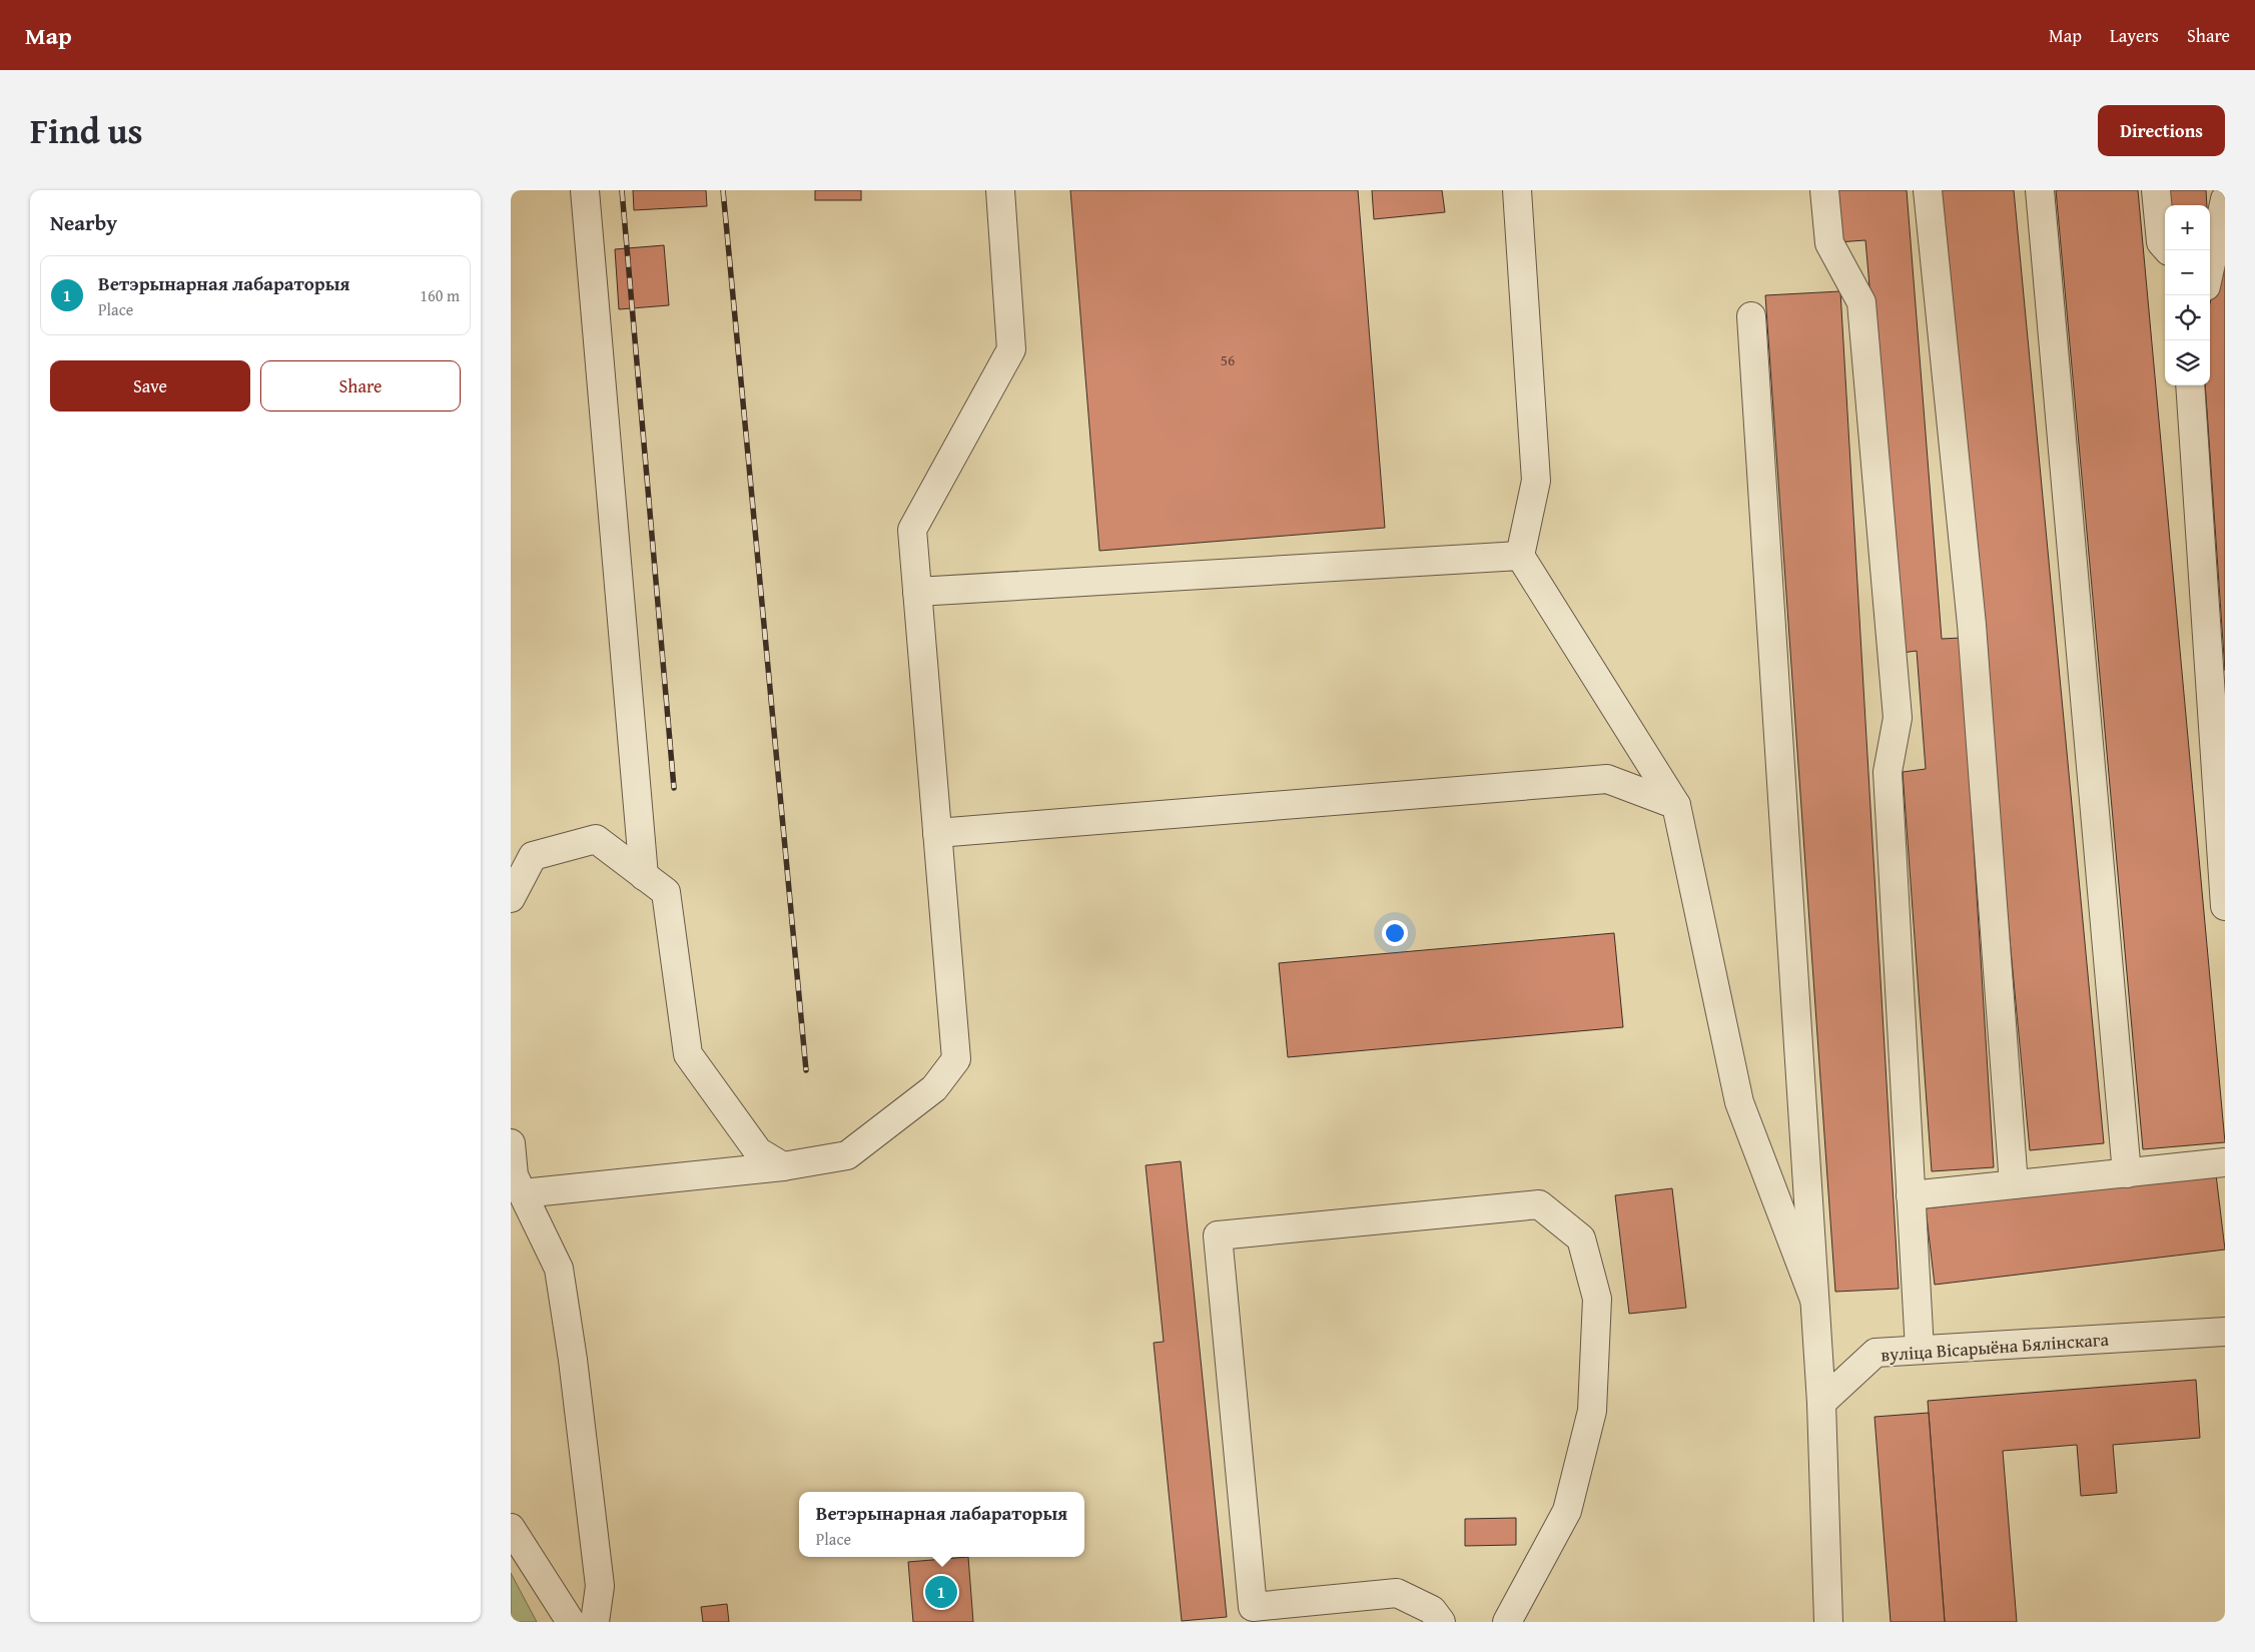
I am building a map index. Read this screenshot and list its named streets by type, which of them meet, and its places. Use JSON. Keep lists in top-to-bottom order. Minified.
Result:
{"streets":{"street":["вуліца Вісарыёна Бялінскага"]},"house_numbers":["56"],"page":{"header":"Map","nav":["Map","Layers","Share"],"title":"Find us","buttons":["Directions",["Save","Share"]],"heading":"Nearby","map_buttons":["+","−"],"list":[{"mark":"1","name":"Ветэрынарная лабараторыя","note":"Place","value":"160 m"}],"popup":["Ветэрынарная лабараторыя","Place"],"pins":"1"}}
